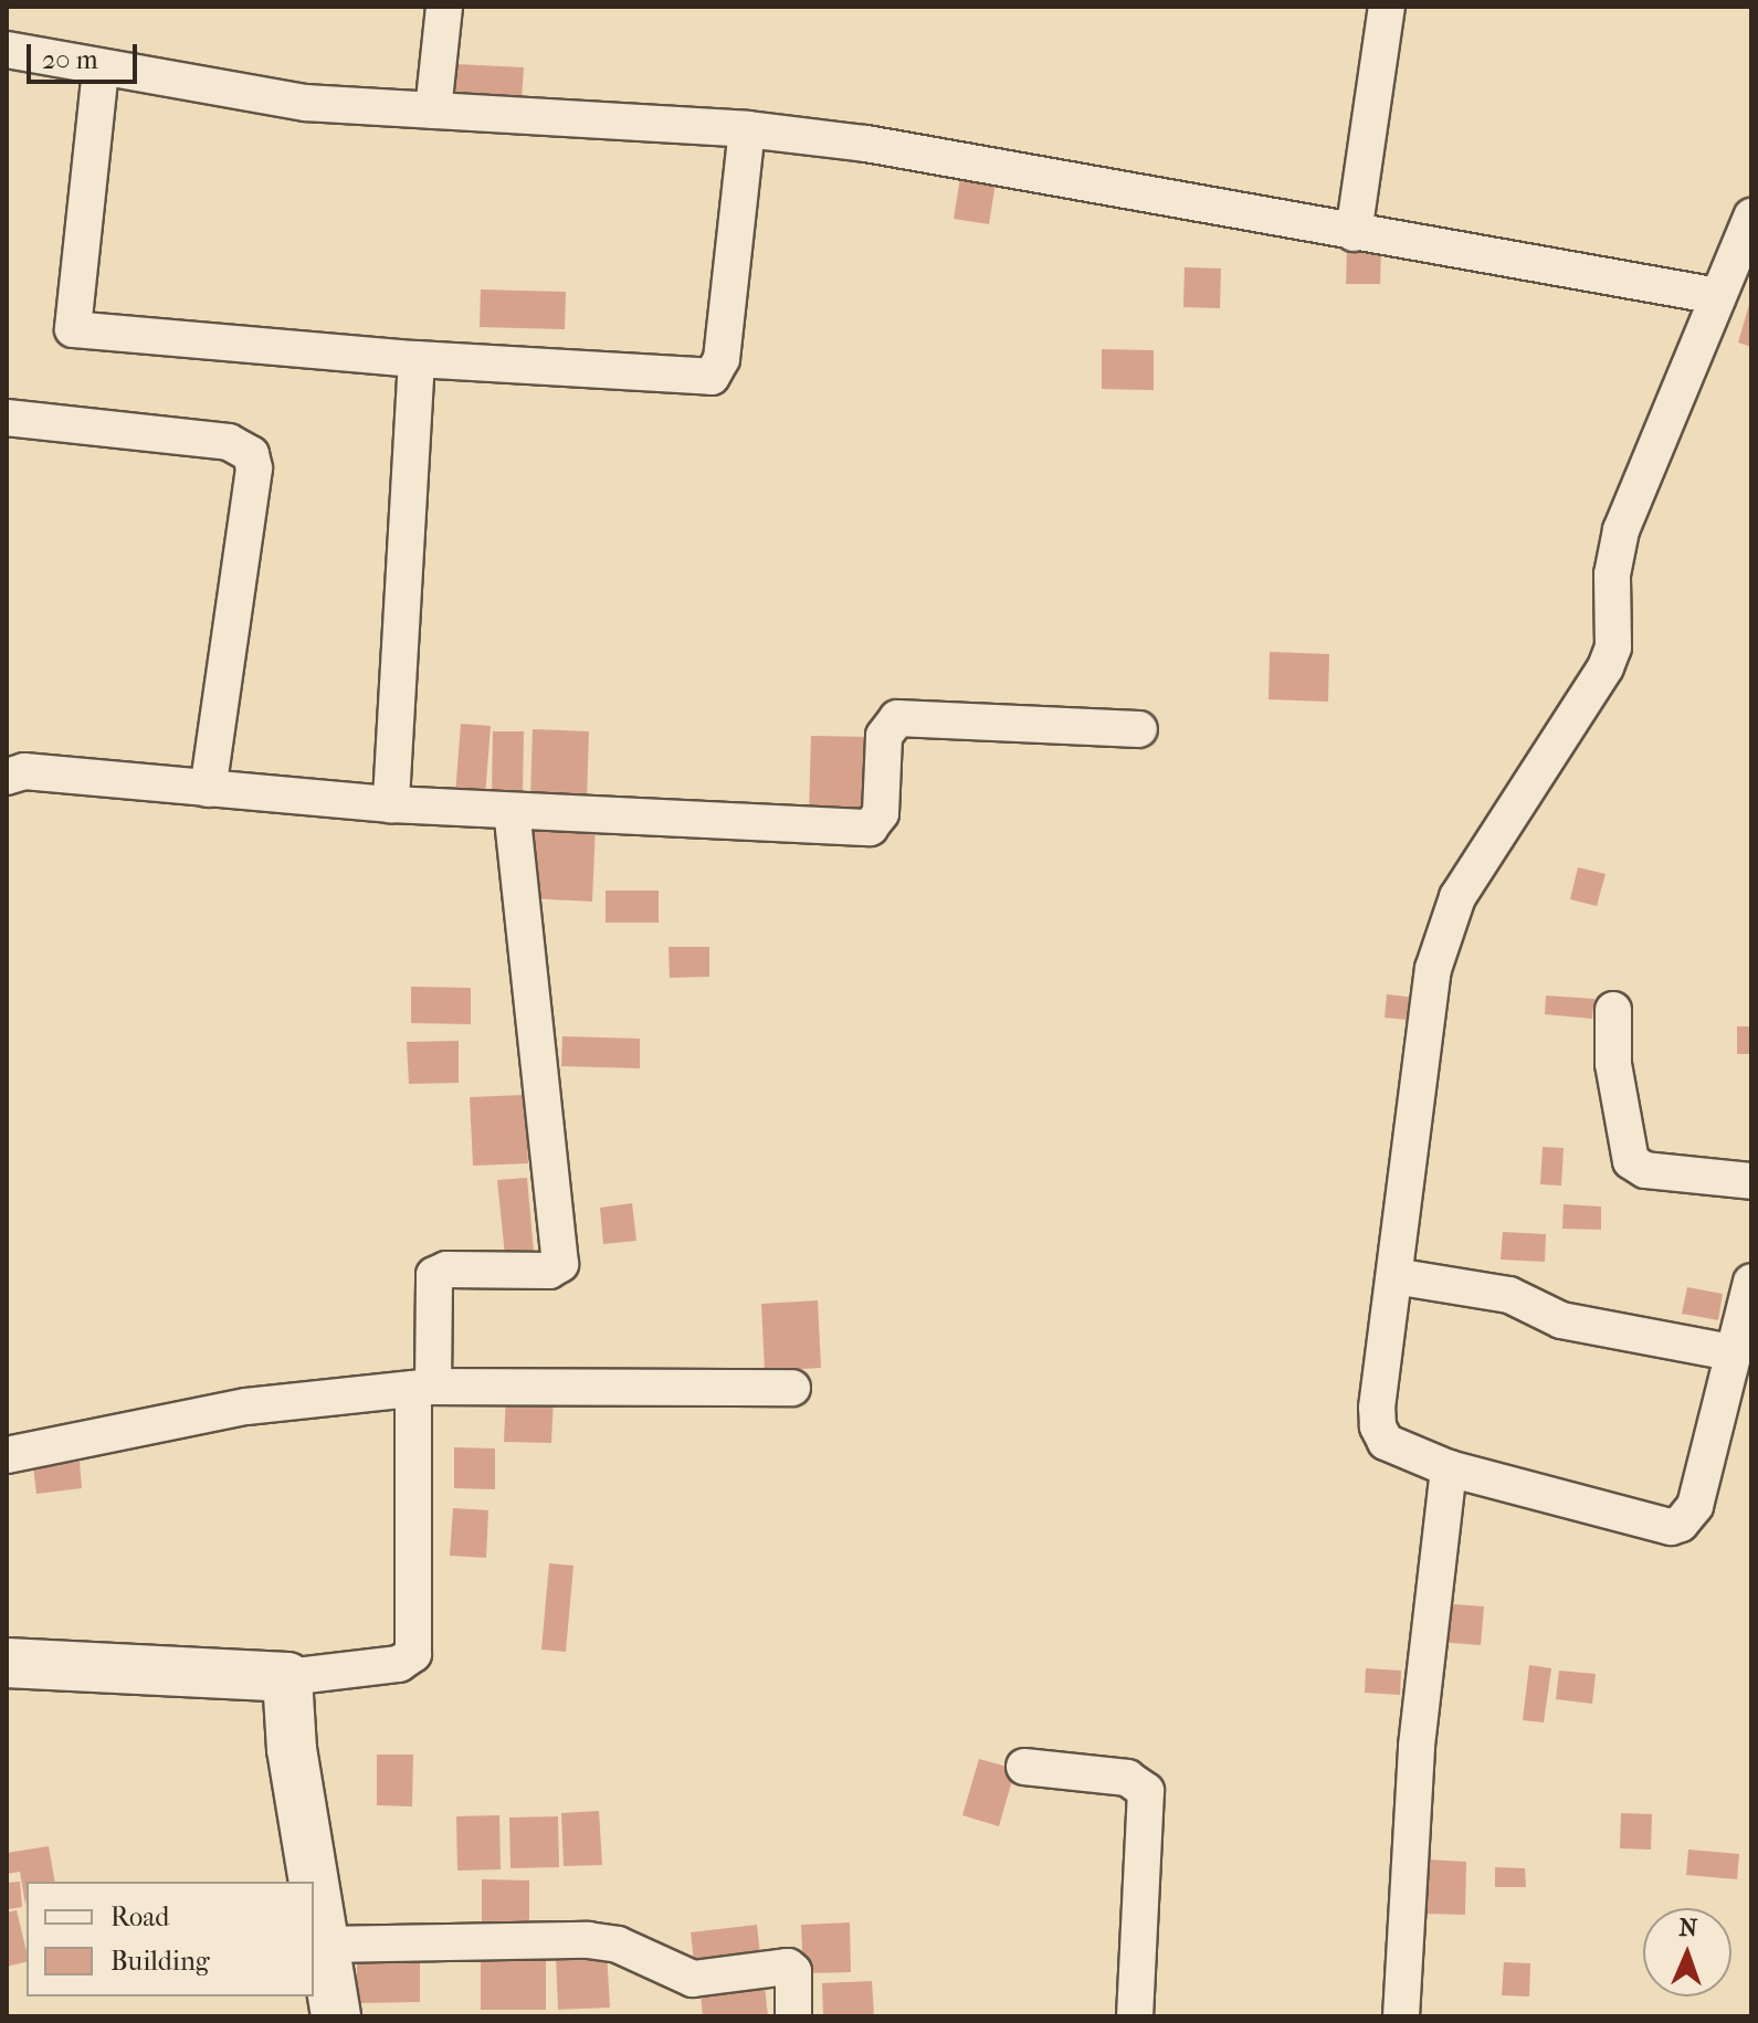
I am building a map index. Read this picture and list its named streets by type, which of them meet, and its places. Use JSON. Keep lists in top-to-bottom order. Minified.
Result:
{"legend":["Road","Building"],"scale_bar":"20 m","north":"top"}
